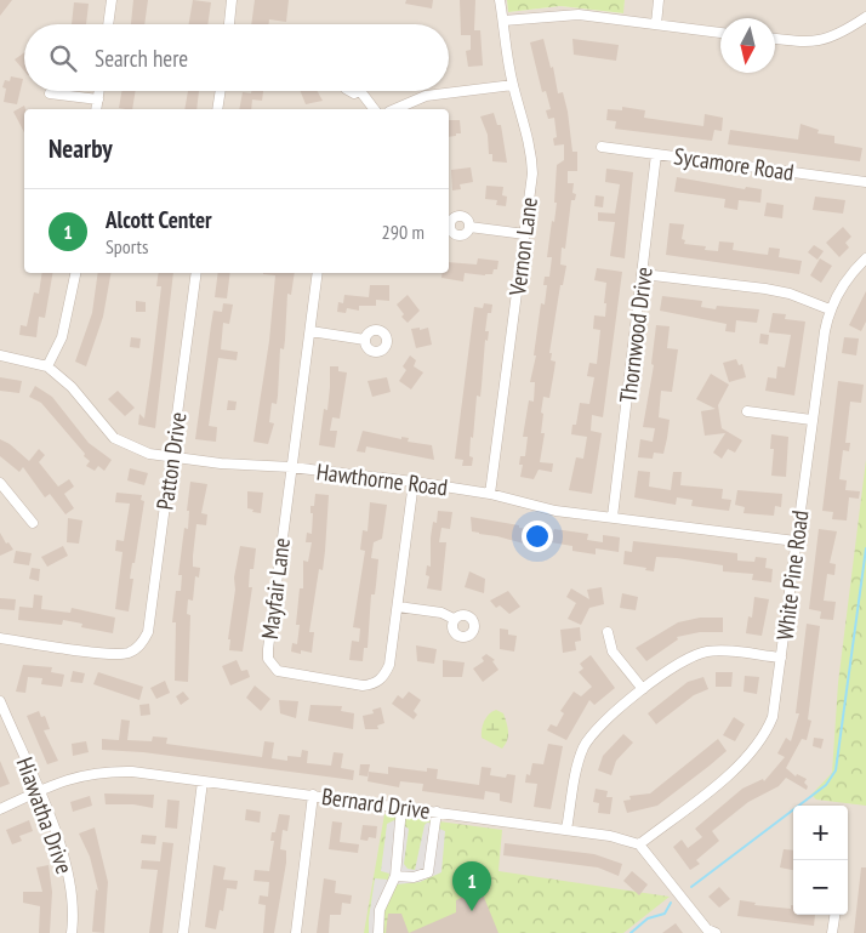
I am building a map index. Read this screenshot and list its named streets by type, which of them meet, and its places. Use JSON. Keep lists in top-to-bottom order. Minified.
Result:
{"streets":{"street":["Sycamore Road","Vernon Lane","Thornwood Drive","Patton Drive","Hawthorne Road","White Pine Road","Mayfair Lane","Bernard Drive","Hiawatha Drive"]},"crossings":[["Sycamore Road","Thornwood Drive"],["Vernon Lane","Hawthorne Road"],["Thornwood Drive","Hawthorne Road"],["Patton Drive","Hawthorne Road"],["Hawthorne Road","White Pine Road"],["Hawthorne Road","Mayfair Lane"],["White Pine Road","Bernard Drive"],["Bernard Drive","Hiawatha Drive"]],"north":"bottom","page":{"search":"Search here","heading":"Nearby","list":[{"mark":"1","name":"Alcott Center","note":"Sports","value":"290 m"}],"map_buttons":["+","−"],"pins":"1"}}
